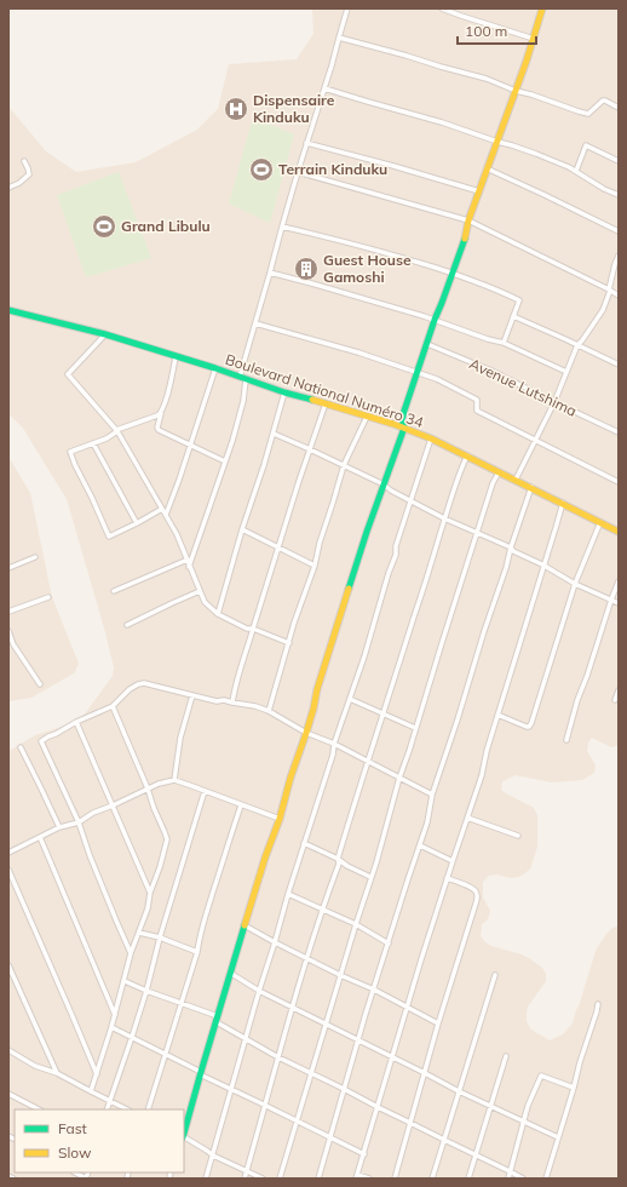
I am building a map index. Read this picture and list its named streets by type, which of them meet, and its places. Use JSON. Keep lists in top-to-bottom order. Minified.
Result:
{"streets":{"street":["Avenue Lutshima","Boulevard National Numéro 34"]},"places":{"hospital":["Dispensaire Kinduku"],"sports":["Terrain Kinduku","Grand Libulu"],"building":["Guest House Gamoshi"]},"legend":["Fast","Slow"],"scale_bar":"100 m"}
